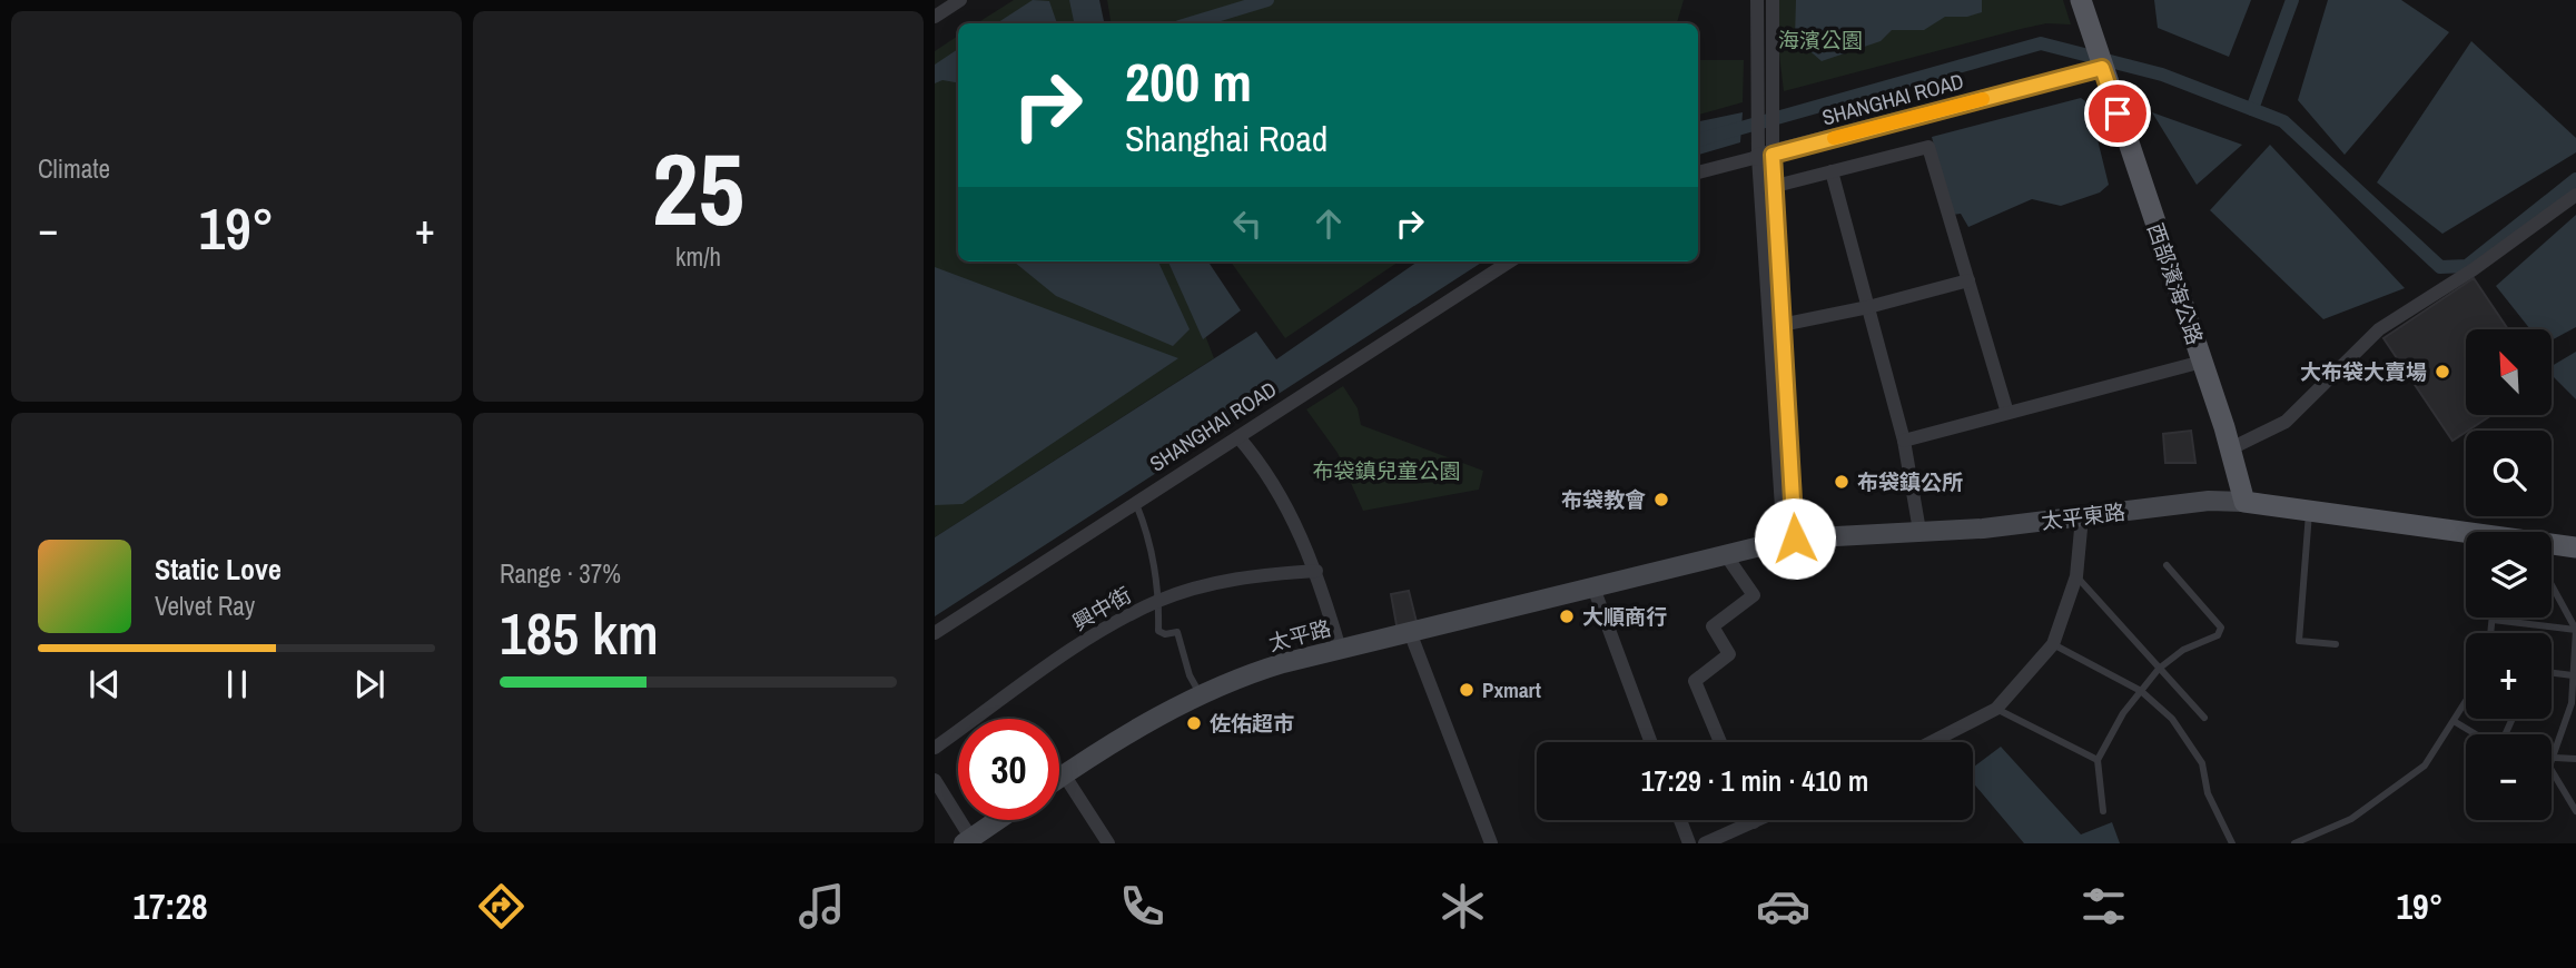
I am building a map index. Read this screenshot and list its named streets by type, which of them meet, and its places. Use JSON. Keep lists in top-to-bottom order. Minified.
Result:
{"streets":{"main road":["西部濱海公路","太平東路","太平路"],"street":["SHANGHAI ROAD","興中街"]},"crossings":[["SHANGHAI ROAD","西部濱海公路"],["西部濱海公路","太平東路"],["太平東路","太平路"]],"parks":["海濱公園","布袋鎮兒童公園"],"places":["大布袋大賣場","布袋鎮公所","布袋教會","大順商行","Pxmart","佐佑超市"],"north":"top left","page":{"tile":["Climate",["25","km/h"],["Range · 37%","185 km"]],"turn":["200 m","Shanghai Road"],"heat":["−","19°","+"],"map_buttons":["+","−"],"song":["Static Love","Velvet Ray"],"limit":"30","trip":"17:29 · 1 min · 410 m","tabs":["17:28","19°"]}}
